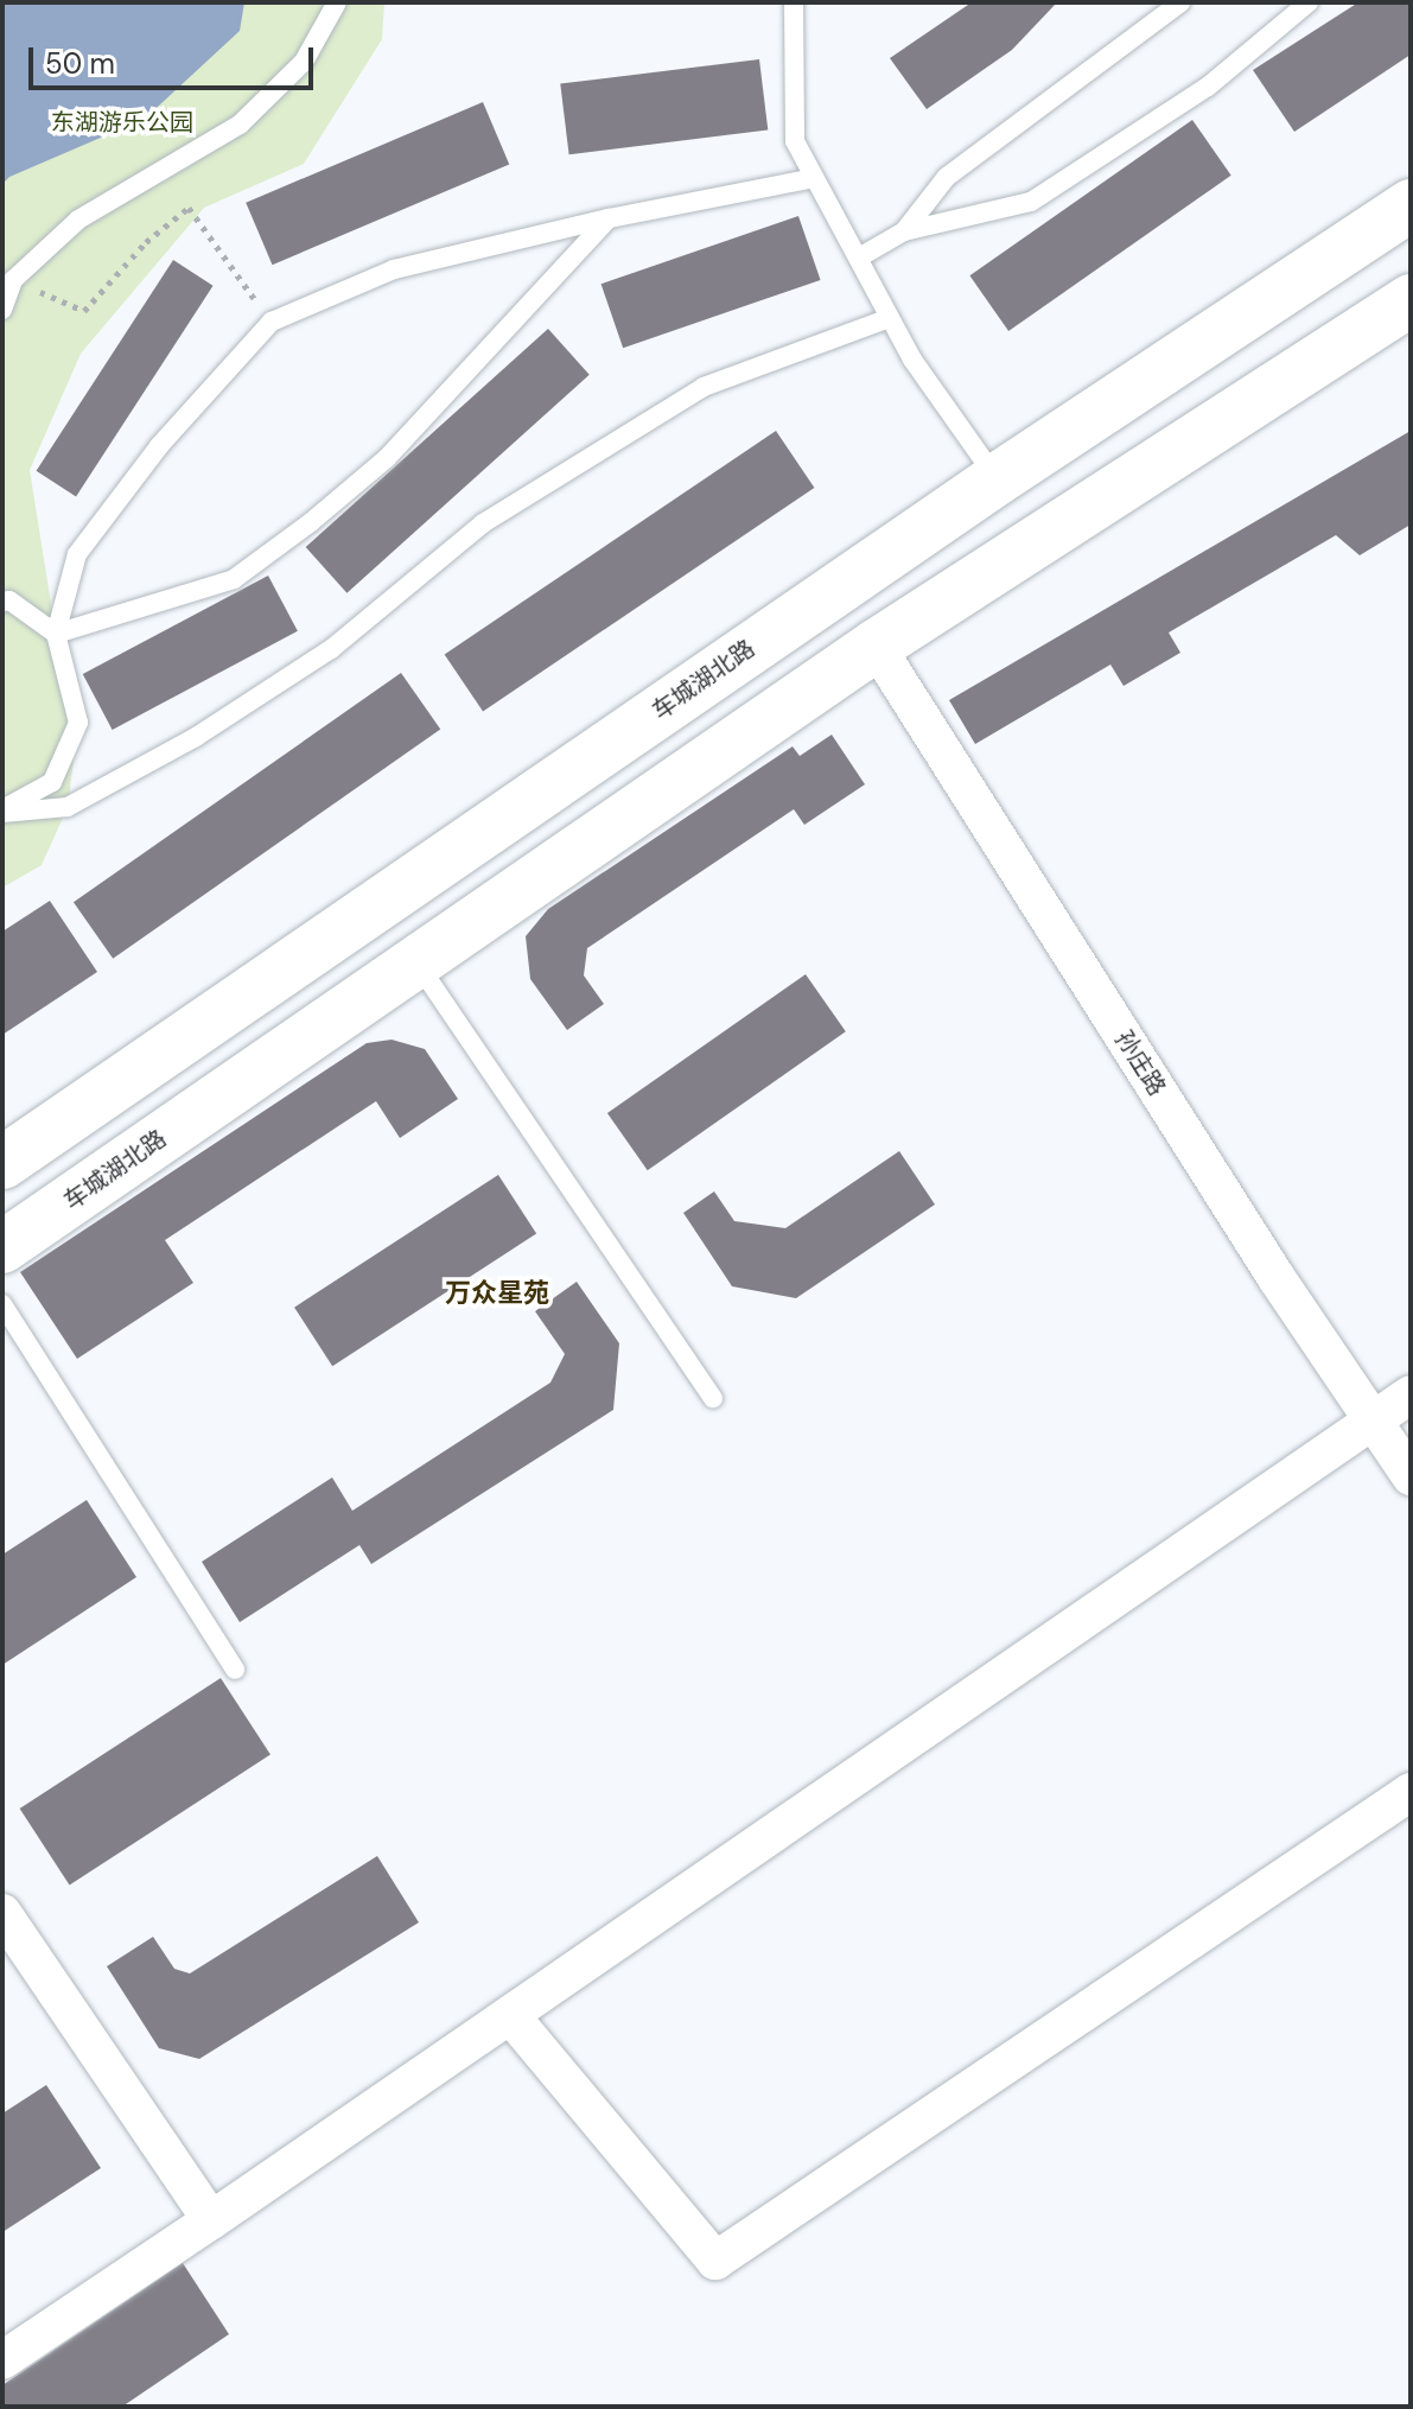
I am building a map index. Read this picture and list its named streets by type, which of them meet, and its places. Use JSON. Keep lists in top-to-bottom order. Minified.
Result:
{"streets":{"main road":["车城湖北路"],"street":["孙庄路"]},"crossings":[["车城湖北路","孙庄路"]],"districts":["万众星苑"],"parks":["东湖游乐公园"],"scale_bar":"50 m"}
